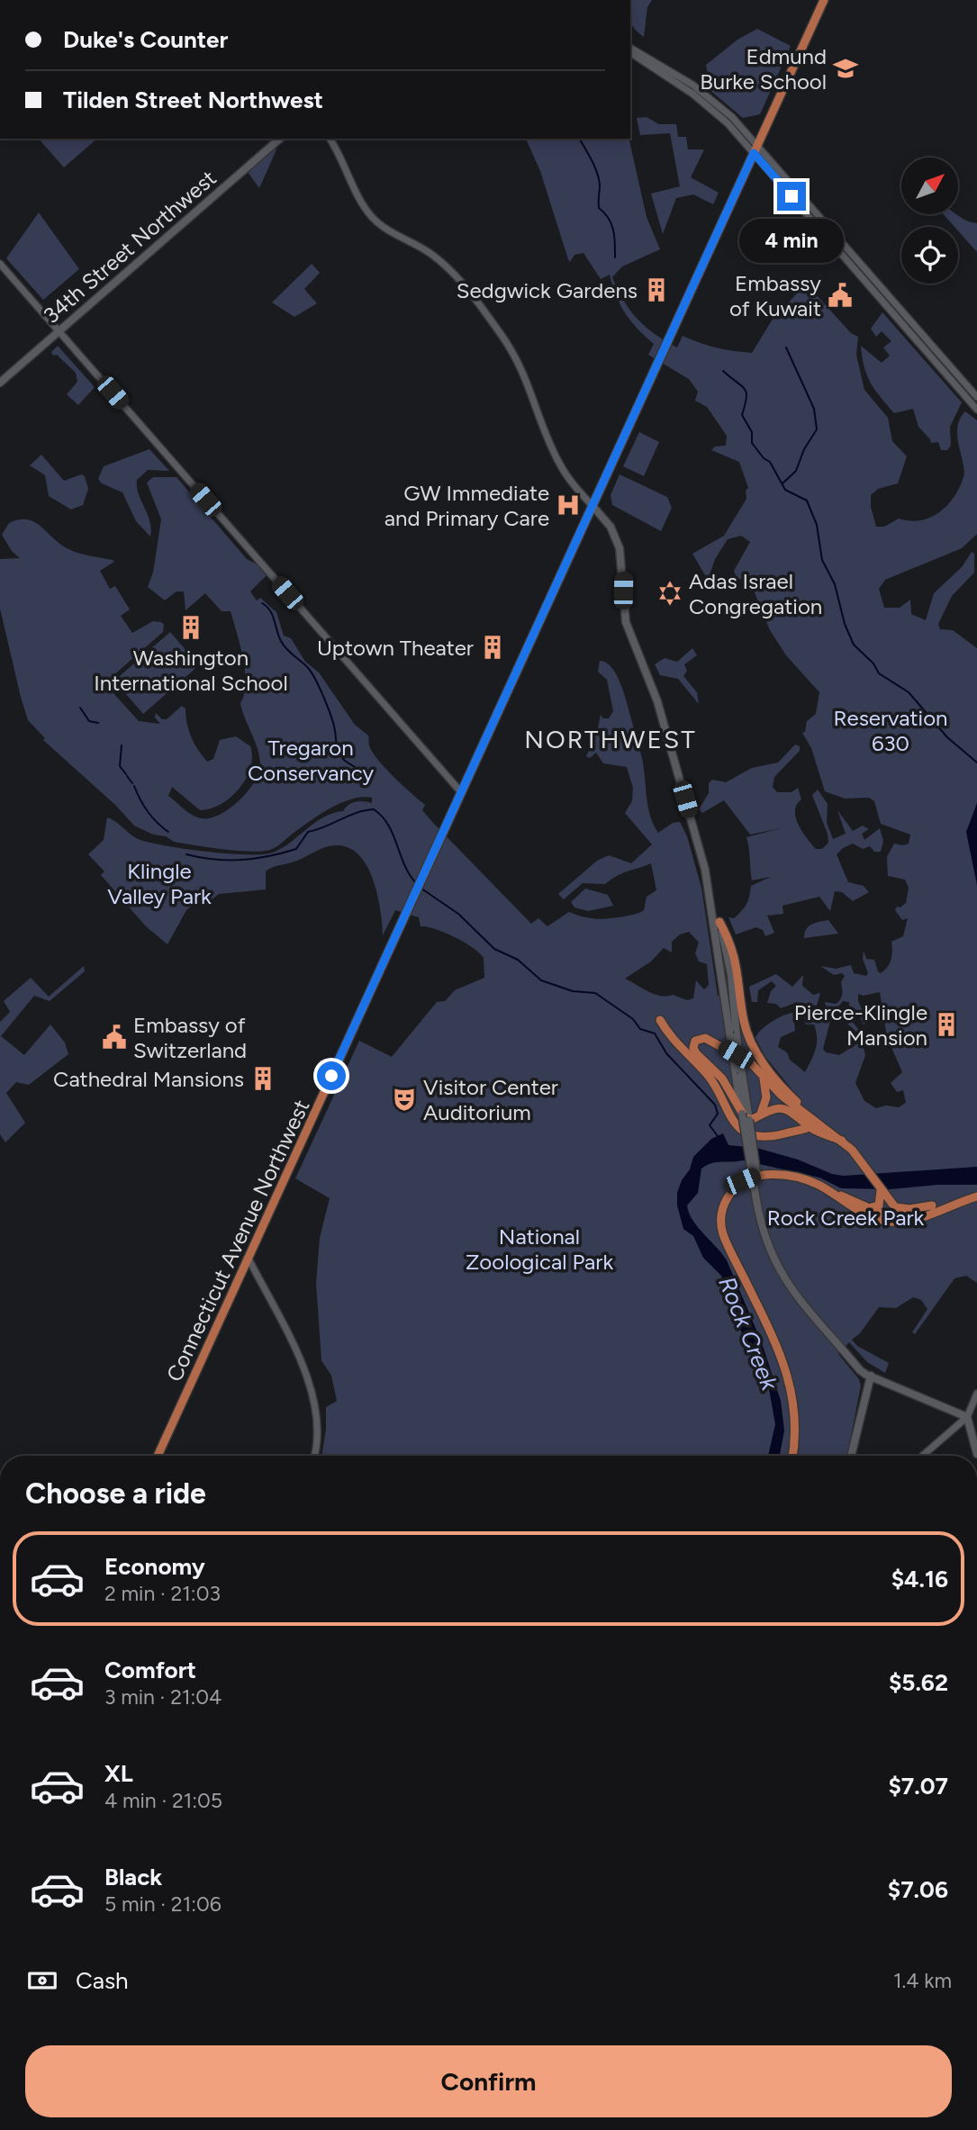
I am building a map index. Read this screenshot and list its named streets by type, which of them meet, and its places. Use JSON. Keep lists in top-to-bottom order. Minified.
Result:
{"streets":{"main road":["34th Street Northwest","Connecticut Avenue Northwest"]},"districts":["NORTHWEST"],"water":["Rock Creek"],"parks":["Reservation 630","Tregaron Conservancy","Klingle Valley Park","Rock Creek Park","National Zoological Park"],"places":{"school or university":["Edmund Burke School"],"building":["Sedgwick Gardens","Washington International School","Uptown Theater","Pierce-Klingle Mansion","Cathedral Mansions"],"public building":["Embassy of Kuwait","Embassy of Switzerland"],"hospital":["GW Immediate and Primary Care"],"synagogue":["Adas Israel Congregation"],"theatre":["Visitor Center Auditorium"]},"north":"top right","page":{"banner":["Duke's Counter","Tilden Street Northwest"],"bubble":"4 min","heading":"Choose a ride","list":[{"name":"Economy","note":"2 min · 21:03","value":"$4.16"},{"name":"Comfort","note":"3 min · 21:04","value":"$5.62"},{"name":"XL","note":"4 min · 21:05","value":"$7.07"},{"name":"Black","note":"5 min · 21:06","value":"$7.06"}],"pay":["Cash","1.4 km"],"buttons":"Confirm"}}
